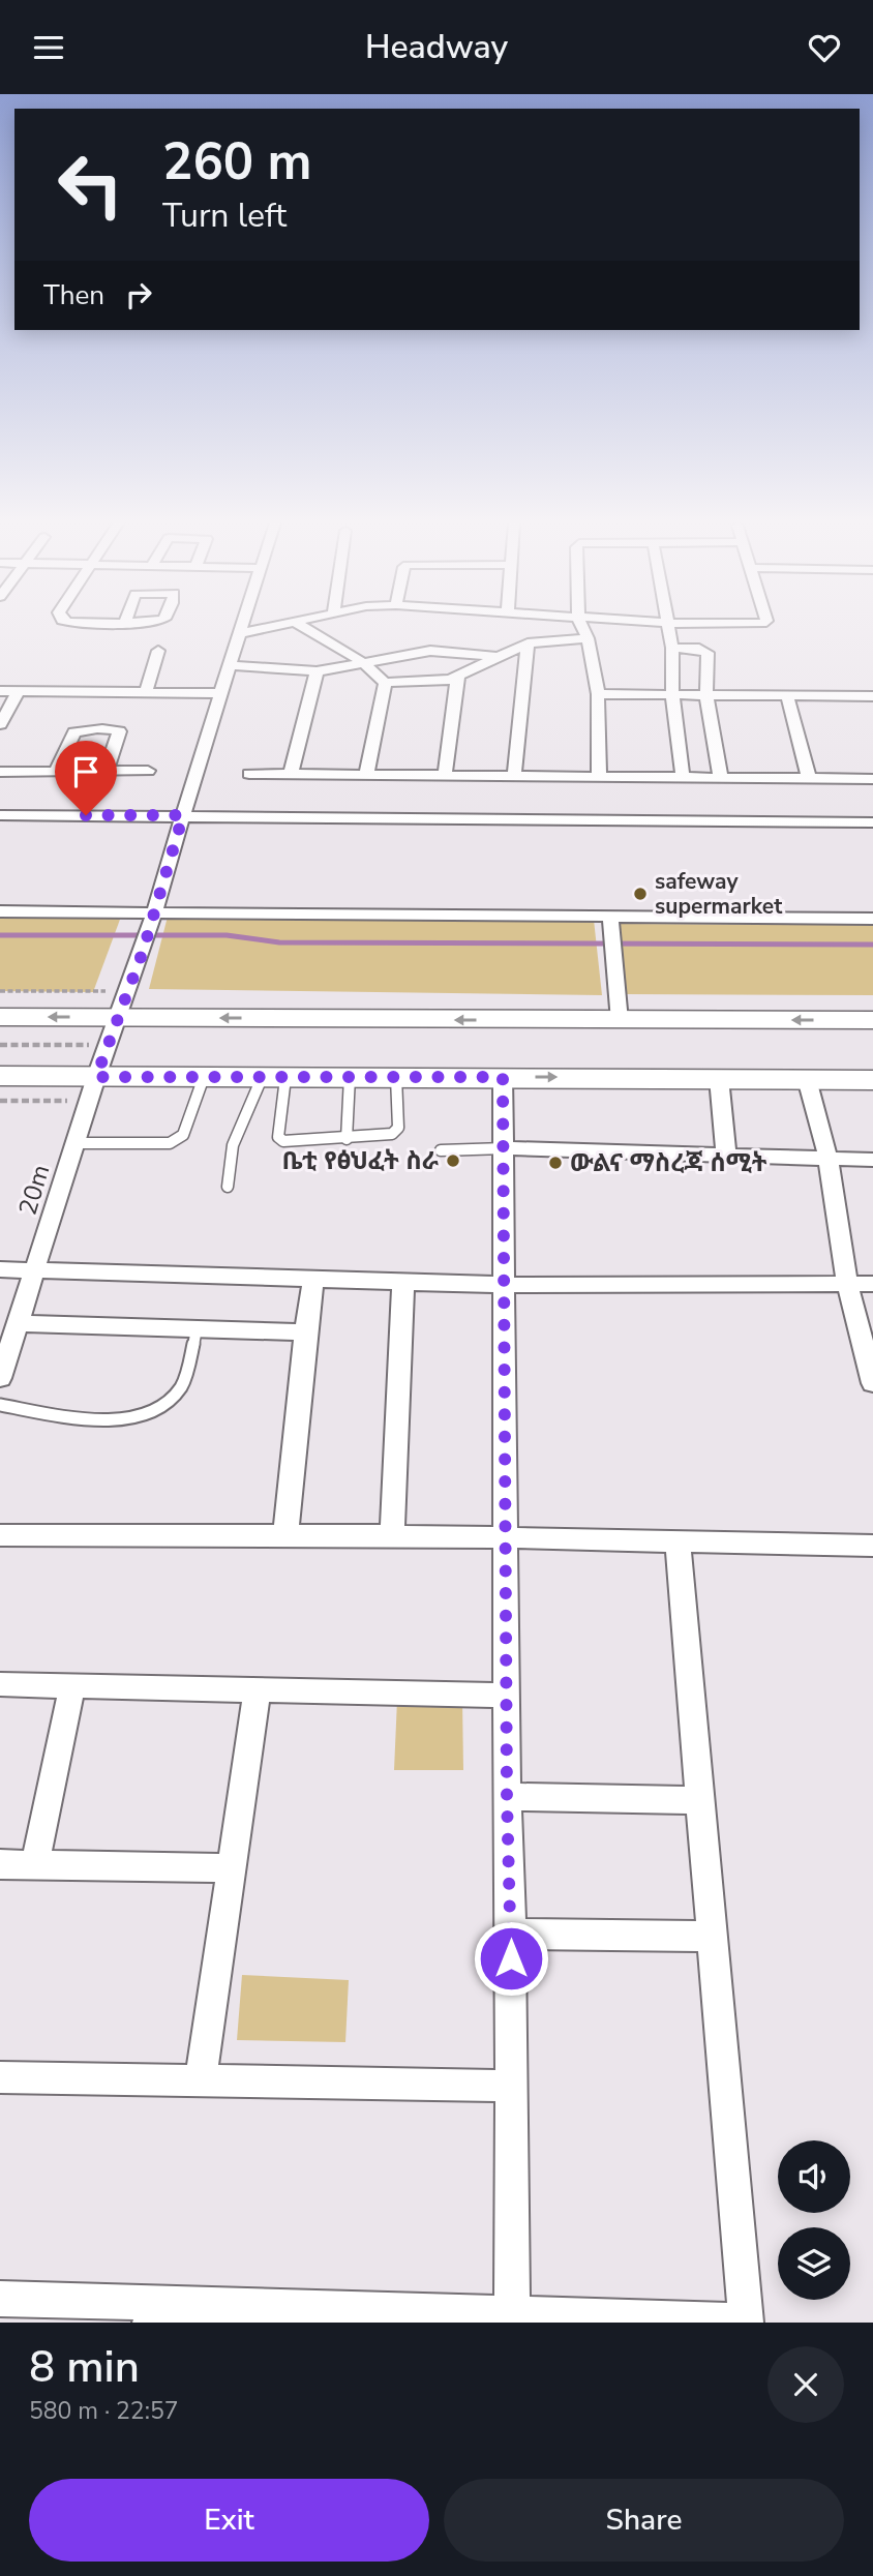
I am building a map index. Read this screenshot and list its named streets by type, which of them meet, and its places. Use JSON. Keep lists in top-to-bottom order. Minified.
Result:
{"streets":{"street":["20m"]},"places":["safeway supermarket","ቤቲ የፅህፈት ስራ","ውልና ማስረጃ ሰሚት"],"page":{"header":"Headway","turn":["260 m","Turn left"],"then":"Then","heading":["8 min","580 m · 22:57"],"buttons":["Exit","Share"]}}
